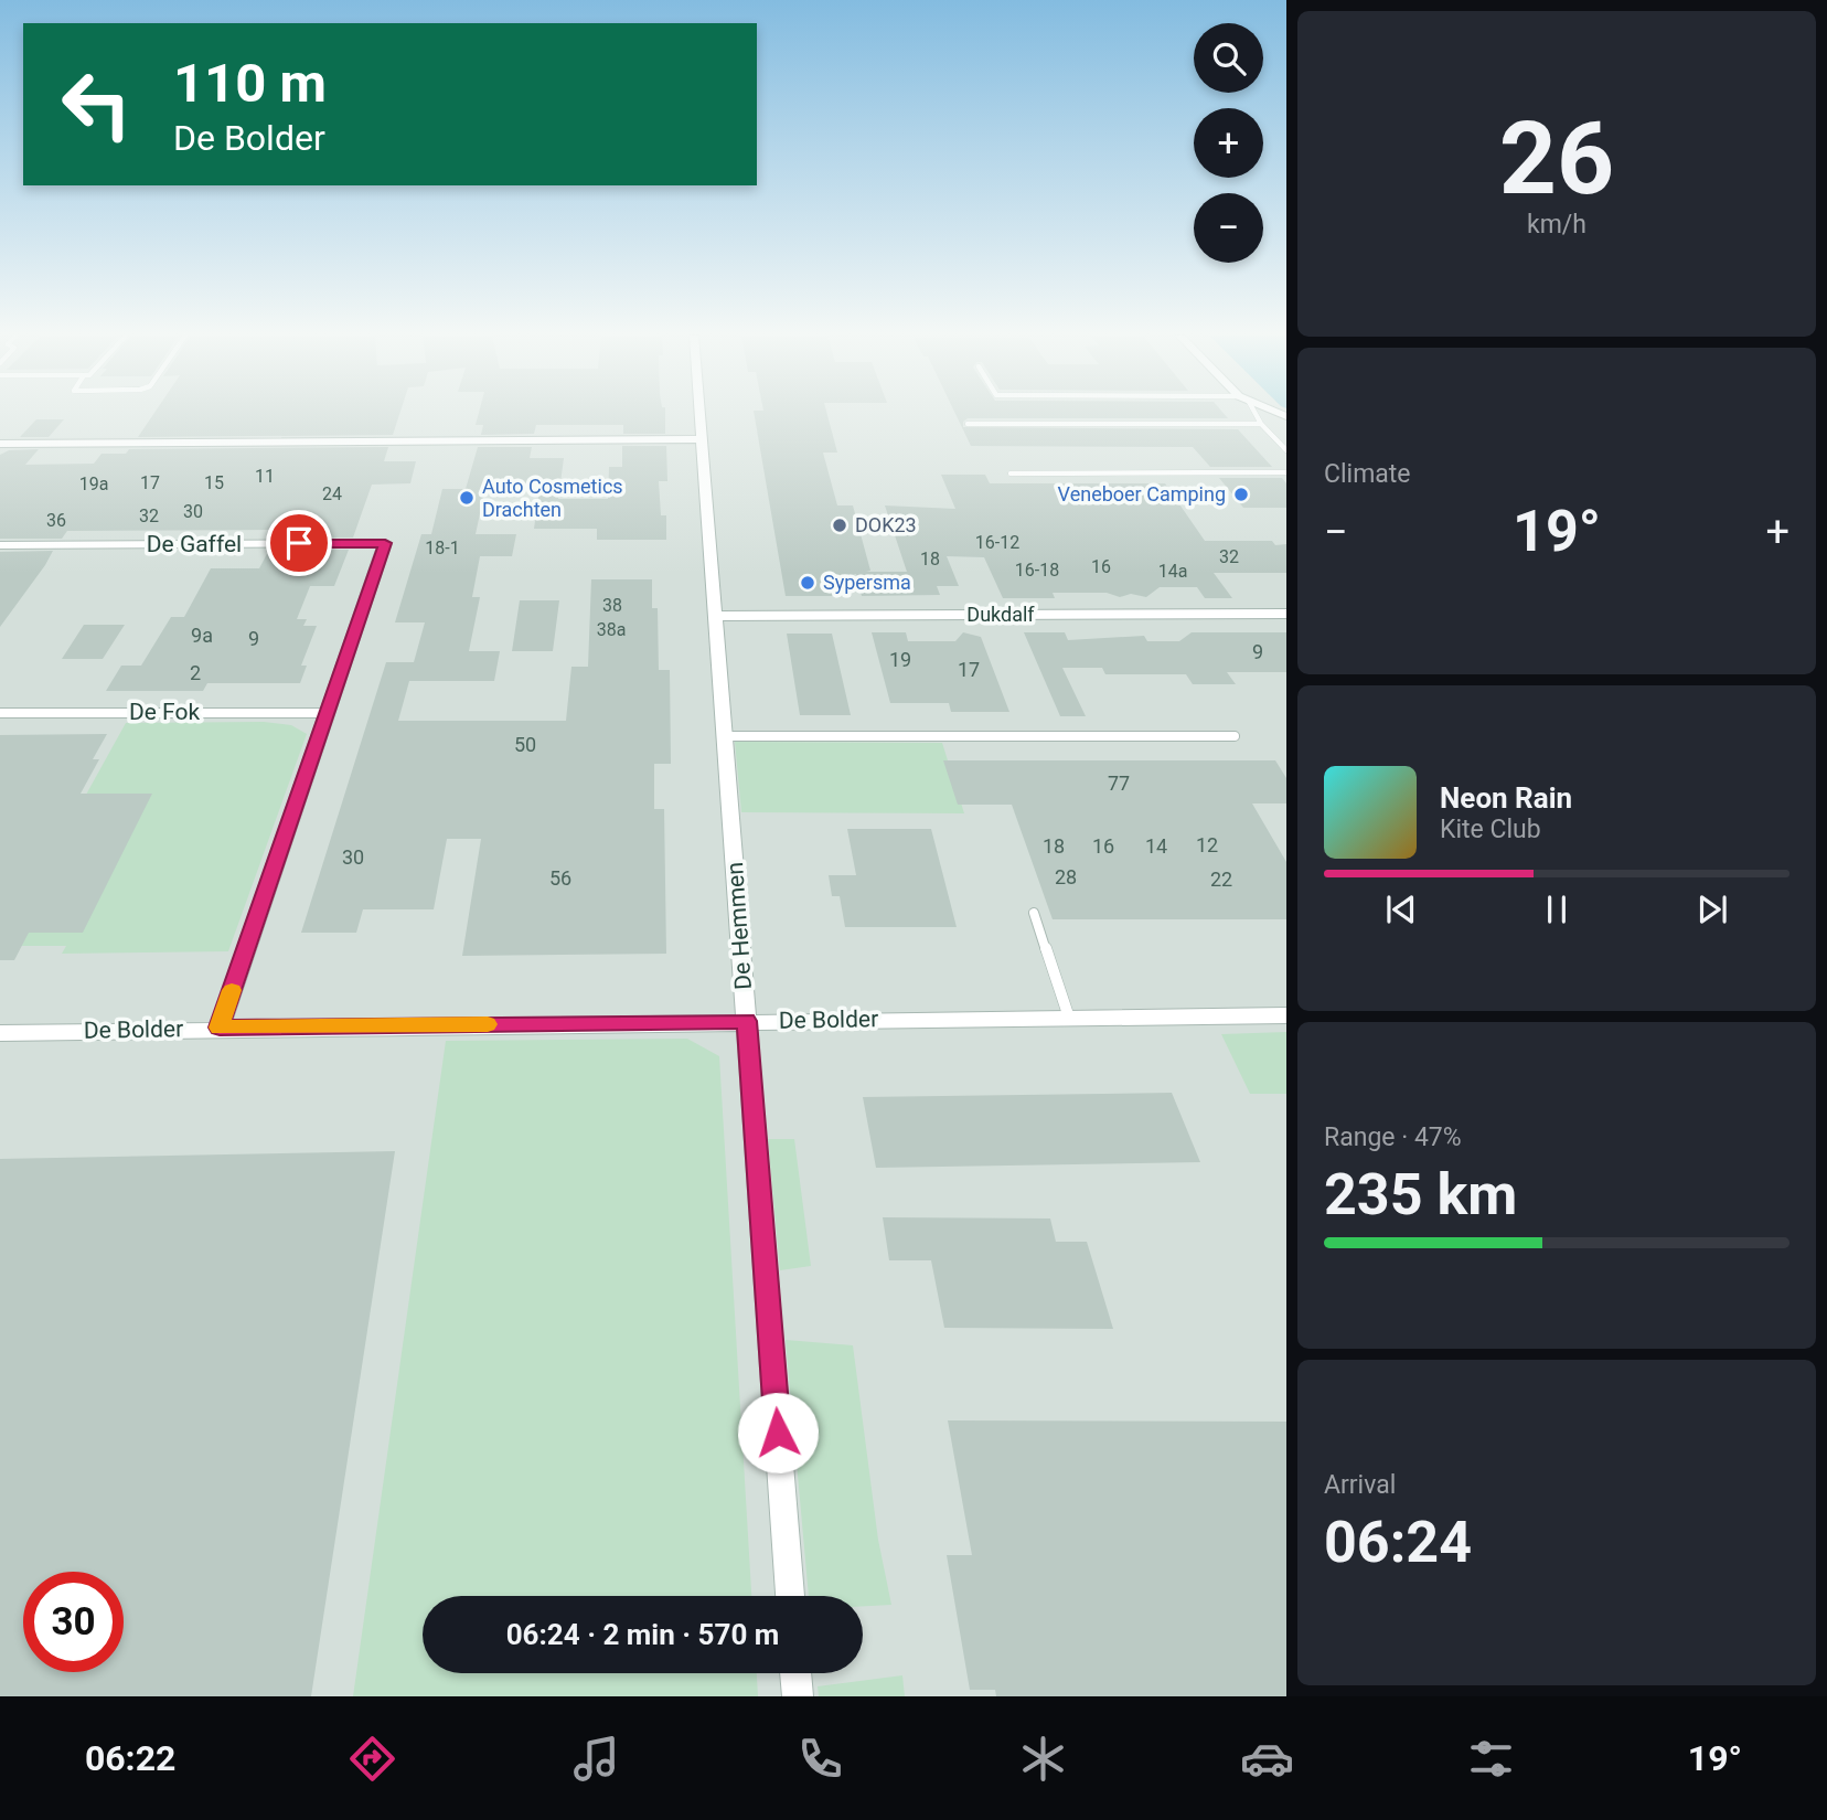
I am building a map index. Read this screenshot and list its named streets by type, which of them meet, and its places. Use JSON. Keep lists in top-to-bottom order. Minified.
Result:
{"streets":{"street":["De Gaffel","Dukdalf","De Fok","De Hemmen","De Bolder"]},"crossings":[["De Gaffel","De Fok"],["De Gaffel","De Bolder"],["Dukdalf","De Hemmen"],["De Hemmen","De Bolder"]],"places":["Veneboer Camping","Auto Cosmetics Drachten","DOK23","Sypersma"],"house_numbers":["11","17","15","19a","24","30","32","36","16-12","18-1","32","18","16","16-18","14a","38","38a","9a","9","9","19","17","2","50","77","12","18","16","14","30","28","56","22"],"page":{"tile":[["26","km/h"],"Climate",["Range · 47%","235 km"],["Arrival","06:24"]],"map_buttons":["+","−"],"turn":["110 m","De Bolder"],"heat":["−","19°","+"],"song":["Neon Rain","Kite Club"],"limit":"30","trip":"06:24 · 2 min · 570 m","tabs":["06:22","19°"]}}
